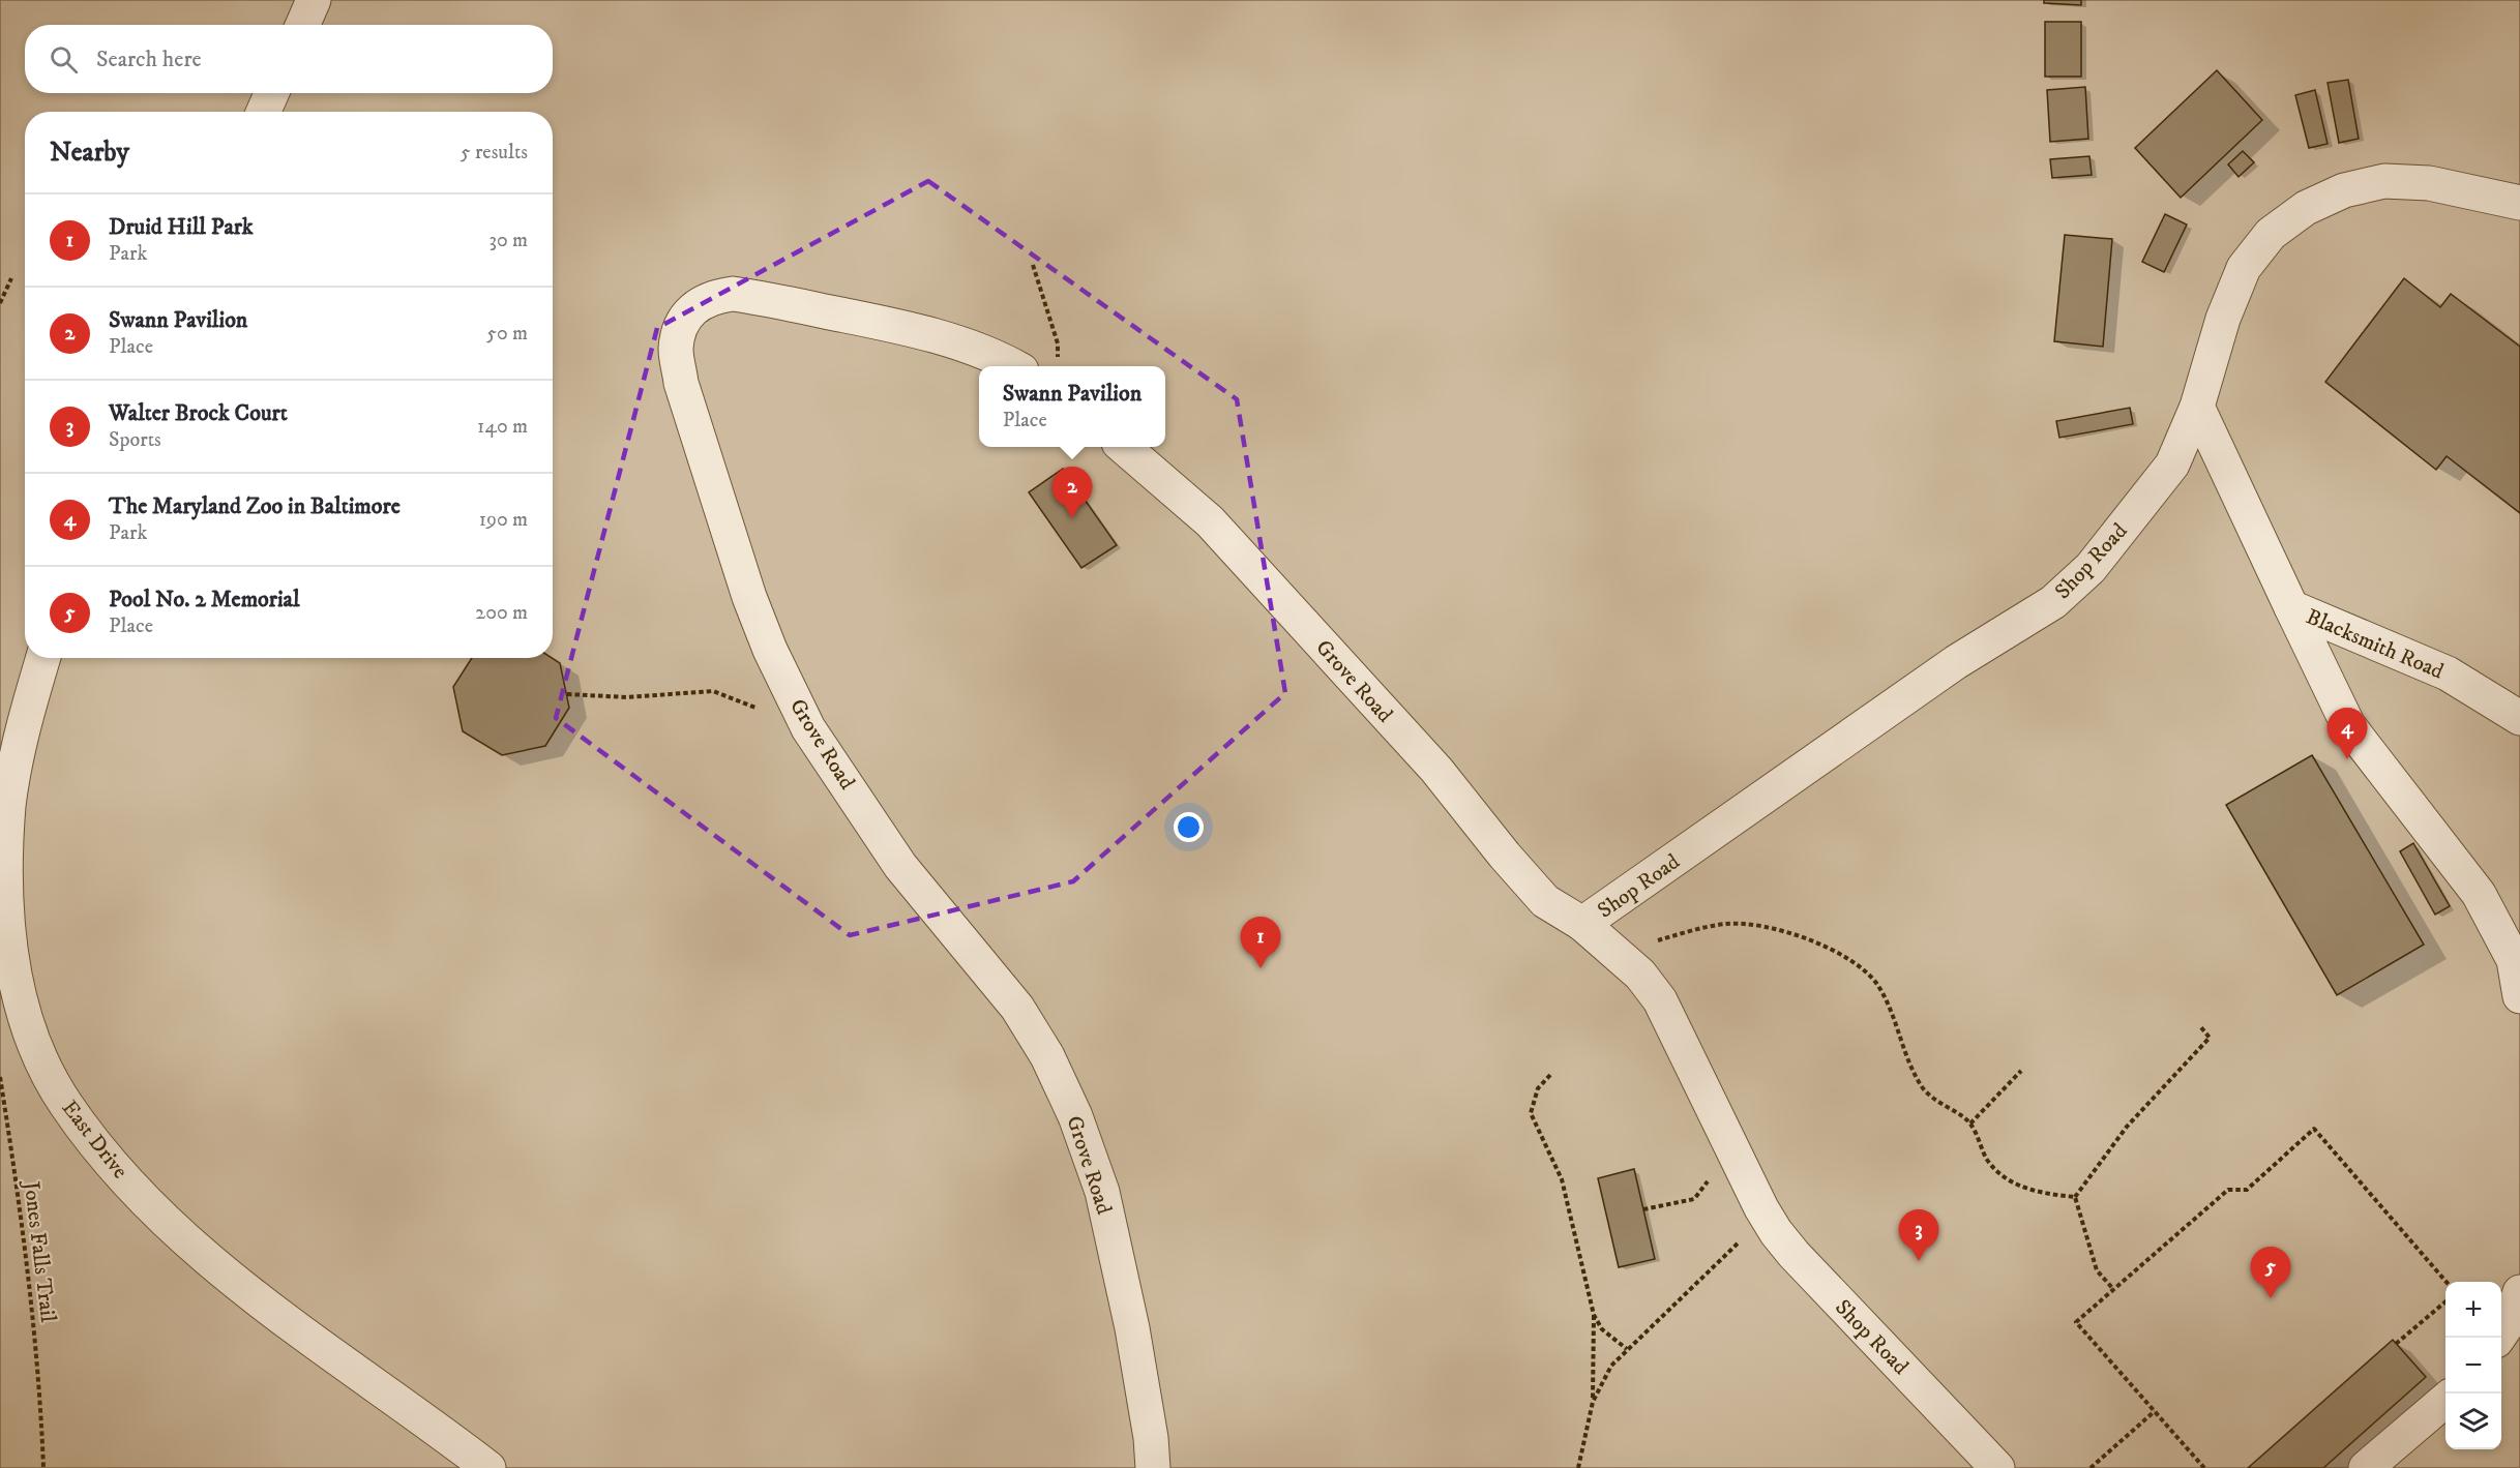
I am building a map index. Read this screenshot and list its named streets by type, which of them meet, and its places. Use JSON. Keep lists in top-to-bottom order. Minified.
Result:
{"streets":{"street":["Shop Road","Blacksmith Road","Grove Road","East Drive"],"path":["Jones Falls Trail"]},"crossings":[["Shop Road","Blacksmith Road"],["Shop Road","Grove Road"]],"page":{"search":"Search here","heading":["Nearby","5 results"],"list":[{"mark":"1","name":"Druid Hill Park","note":"Park","value":"30 m"},{"mark":"2","name":"Swann Pavilion","note":"Place","value":"50 m"},{"mark":"3","name":"Walter Brock Court","note":"Sports","value":"140 m"},{"mark":"4","name":"The Maryland Zoo in Baltimore","note":"Park","value":"190 m"},{"mark":"5","name":"Pool No. 2 Memorial","note":"Place","value":"200 m"}],"popup":["Swann Pavilion","Place"],"pins":["2","4","1","3","5"],"map_buttons":["+","−"]}}
